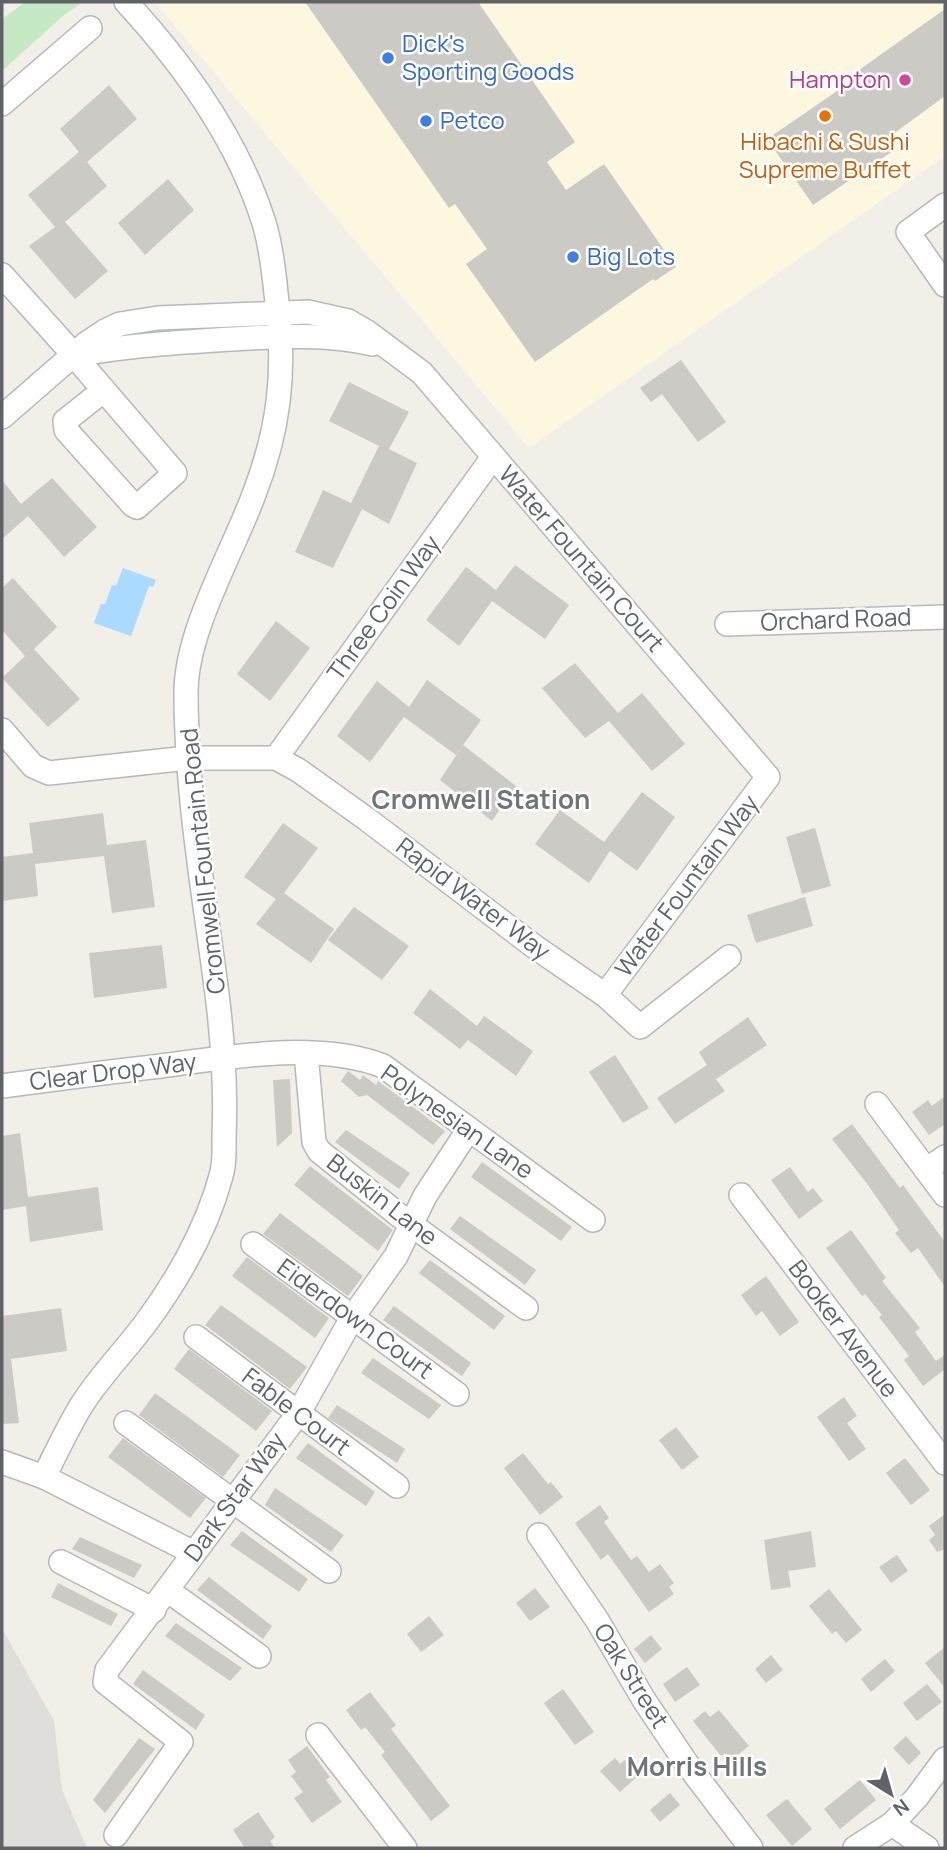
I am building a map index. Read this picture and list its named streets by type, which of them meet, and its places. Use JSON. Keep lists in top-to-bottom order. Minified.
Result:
{"streets":{"street":["Water Fountain Court","Three Coin Way","Orchard Road","Cromwell Fountain Road","Water Fountain Way","Rapid Water Way","Clear Drop Way","Polynesian Lane","Buskin Lane","Eiderdown Court","Booker Avenue","Fable Court","Dark Star Way","Oak Street"]},"crossings":[["Water Fountain Court","Three Coin Way"],["Water Fountain Court","Cromwell Fountain Road"],["Water Fountain Court","Water Fountain Way"],["Three Coin Way","Rapid Water Way"],["Cromwell Fountain Road","Clear Drop Way"],["Cromwell Fountain Road","Polynesian Lane"],["Water Fountain Way","Rapid Water Way"],["Clear Drop Way","Polynesian Lane"],["Polynesian Lane","Buskin Lane"],["Polynesian Lane","Dark Star Way"],["Buskin Lane","Dark Star Way"],["Eiderdown Court","Dark Star Way"],["Fable Court","Dark Star Way"]],"districts":["Cromwell Station","Morris Hills"],"places":["Dick's Sporting Goods","Hampton","Hibachi & Sushi Supreme Buffet","Petco","Big Lots"],"north":"bottom right"}
